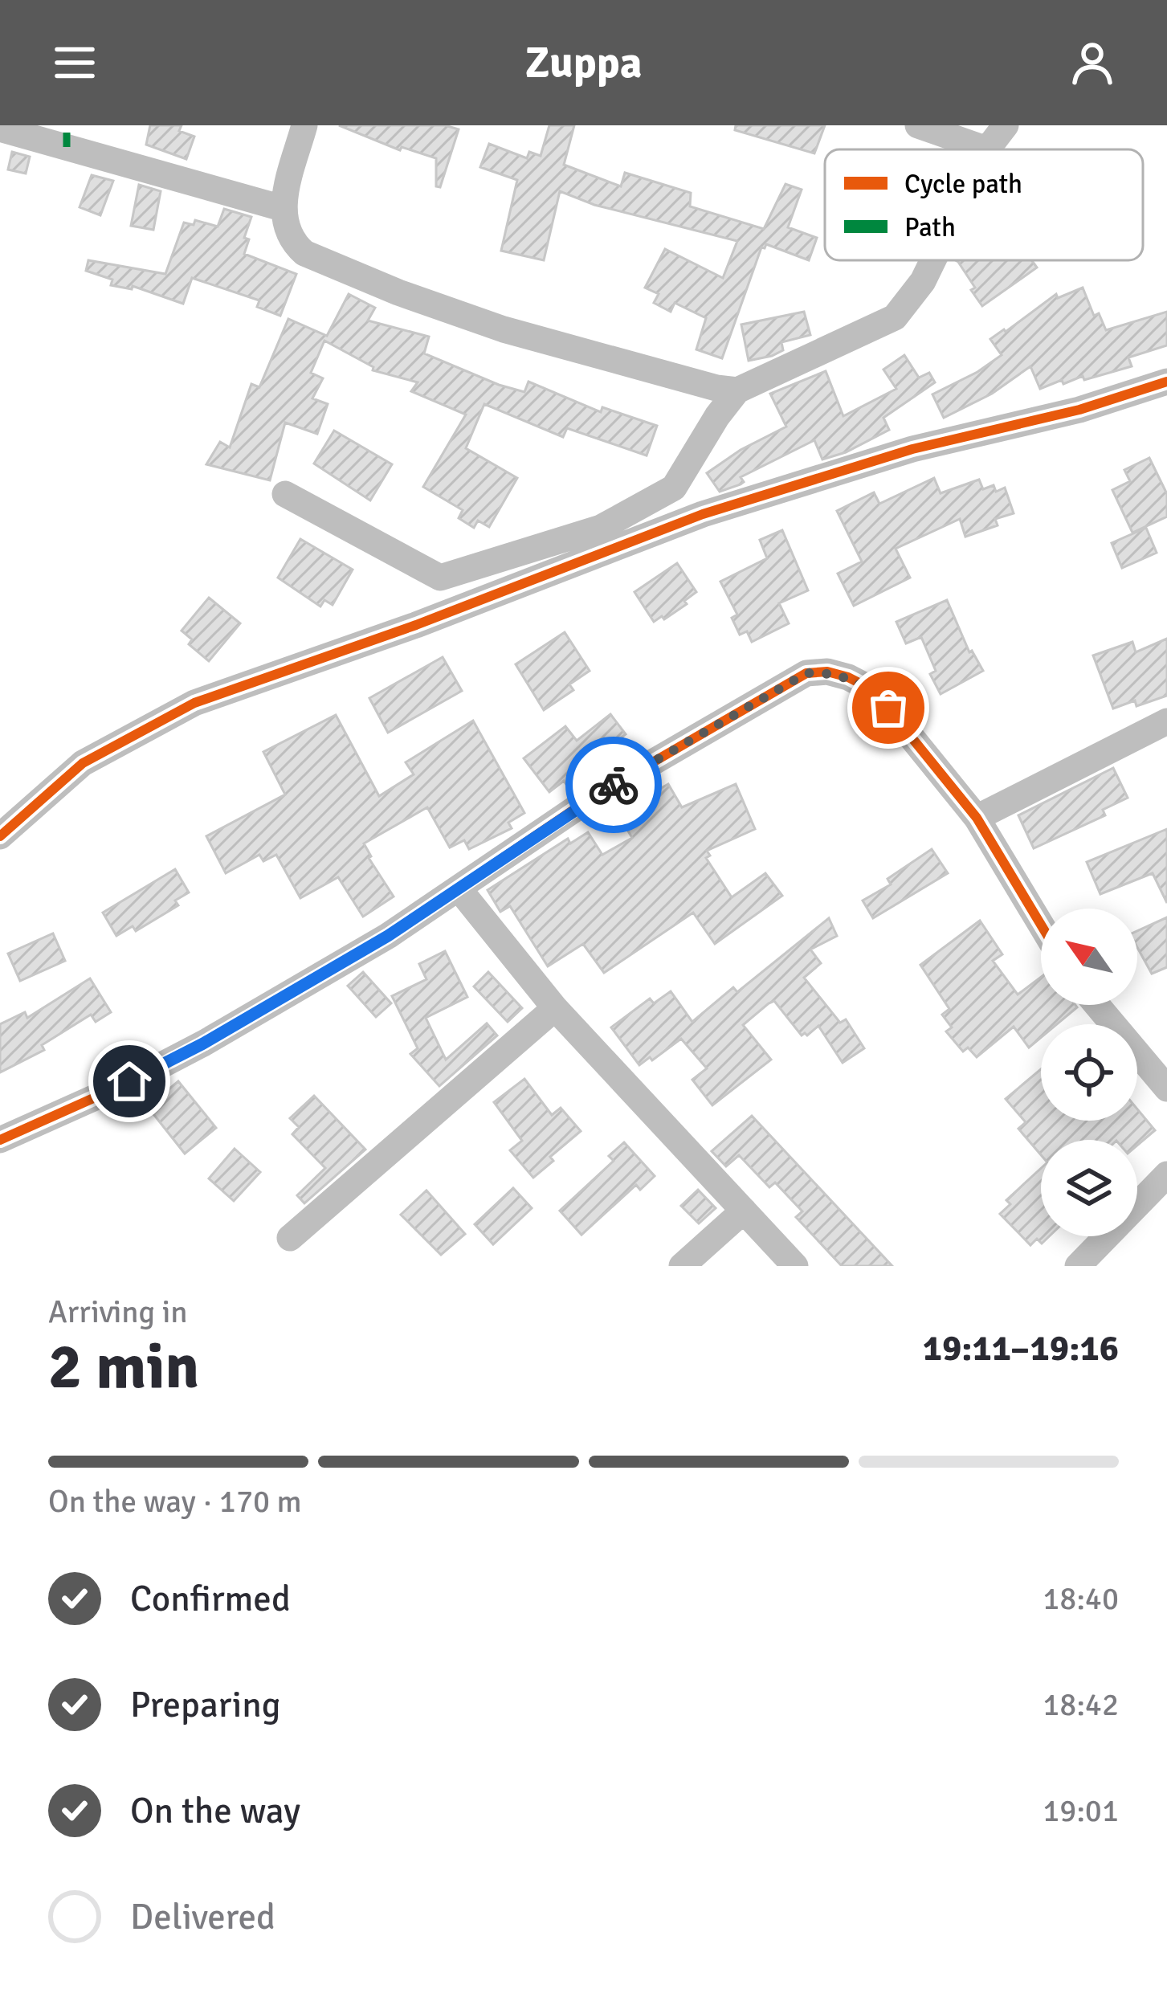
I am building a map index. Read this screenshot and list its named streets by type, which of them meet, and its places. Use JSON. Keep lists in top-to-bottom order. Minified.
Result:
{"legend":["Cycle path","Path"],"north":"top left","page":{"header":"Zuppa","heading":["2 min","Arriving in","19:11–19:16"],"bar":"On the way · 170 m","list":[["Confirmed","18:40"],["Preparing","18:42"],["On the way","19:01"],"Delivered"]}}
